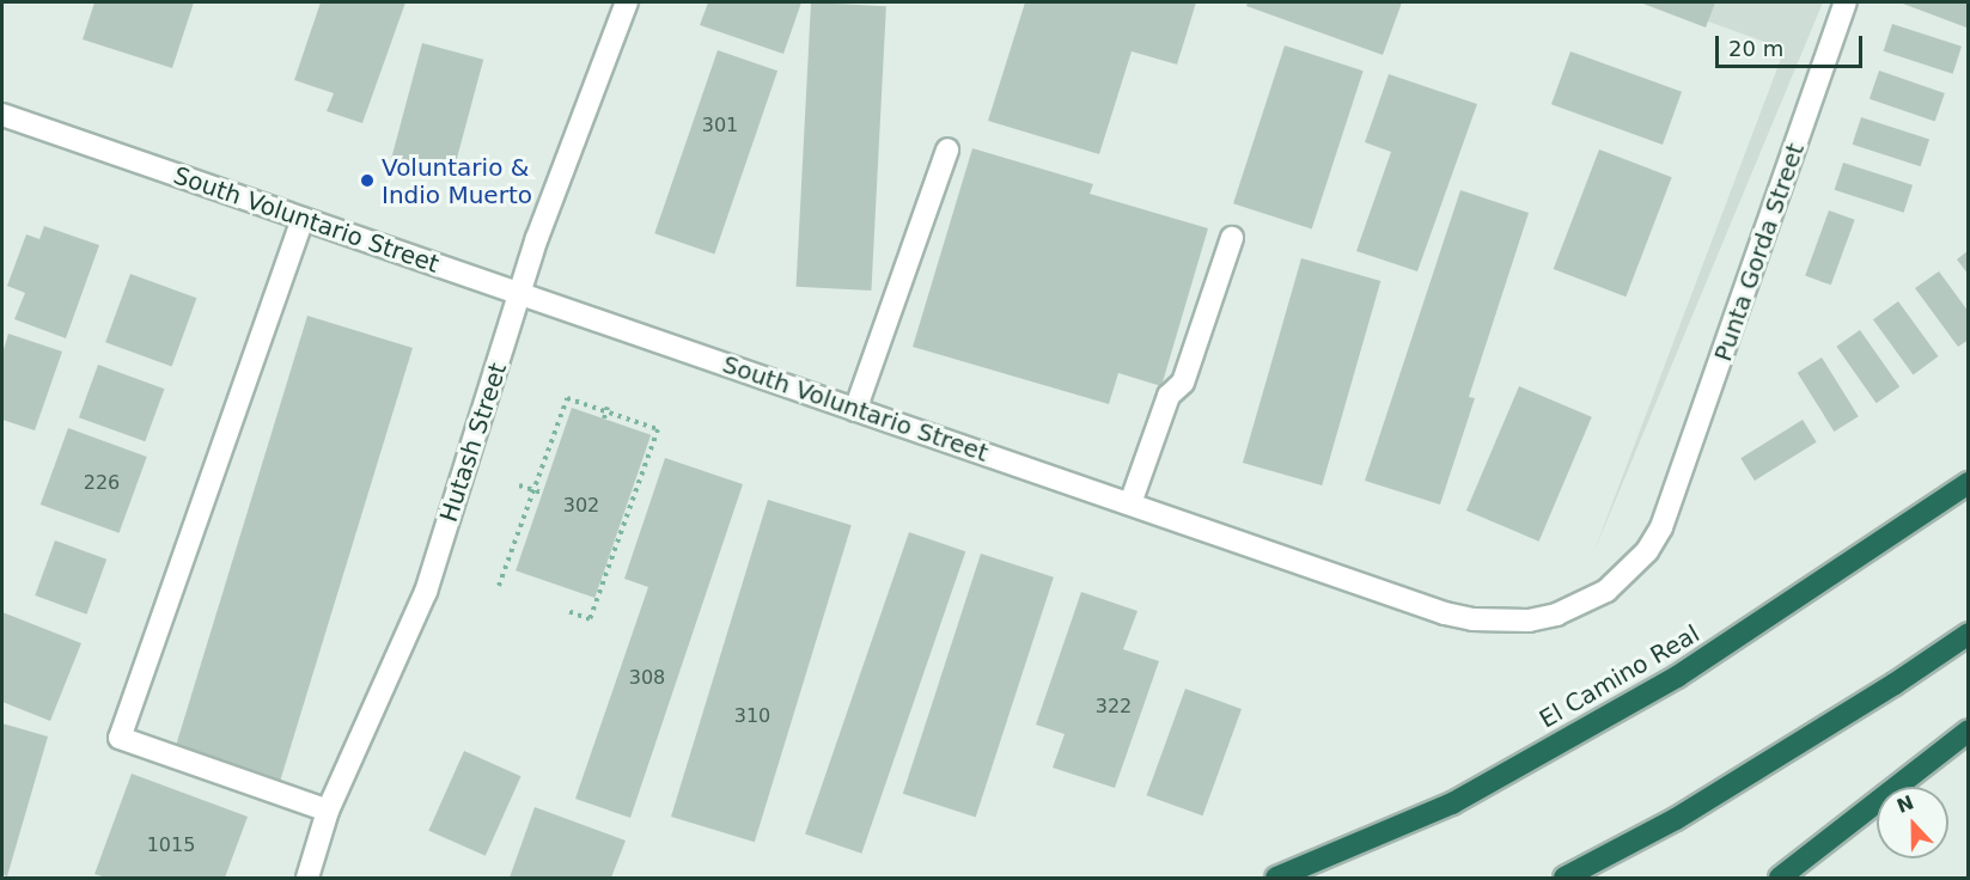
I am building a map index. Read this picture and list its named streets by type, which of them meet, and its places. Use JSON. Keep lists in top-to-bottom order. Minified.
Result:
{"streets":{"highway":["El Camino Real"],"street":["South Voluntario Street","Punta Gorda Street","Hutash Street"]},"crossings":[["South Voluntario Street","Punta Gorda Street"],["South Voluntario Street","Hutash Street"]],"places":["Voluntario & Indio Muerto"],"house_numbers":["301","226","302","308","322","310","1015"],"scale_bar":"20 m","north":"top"}
